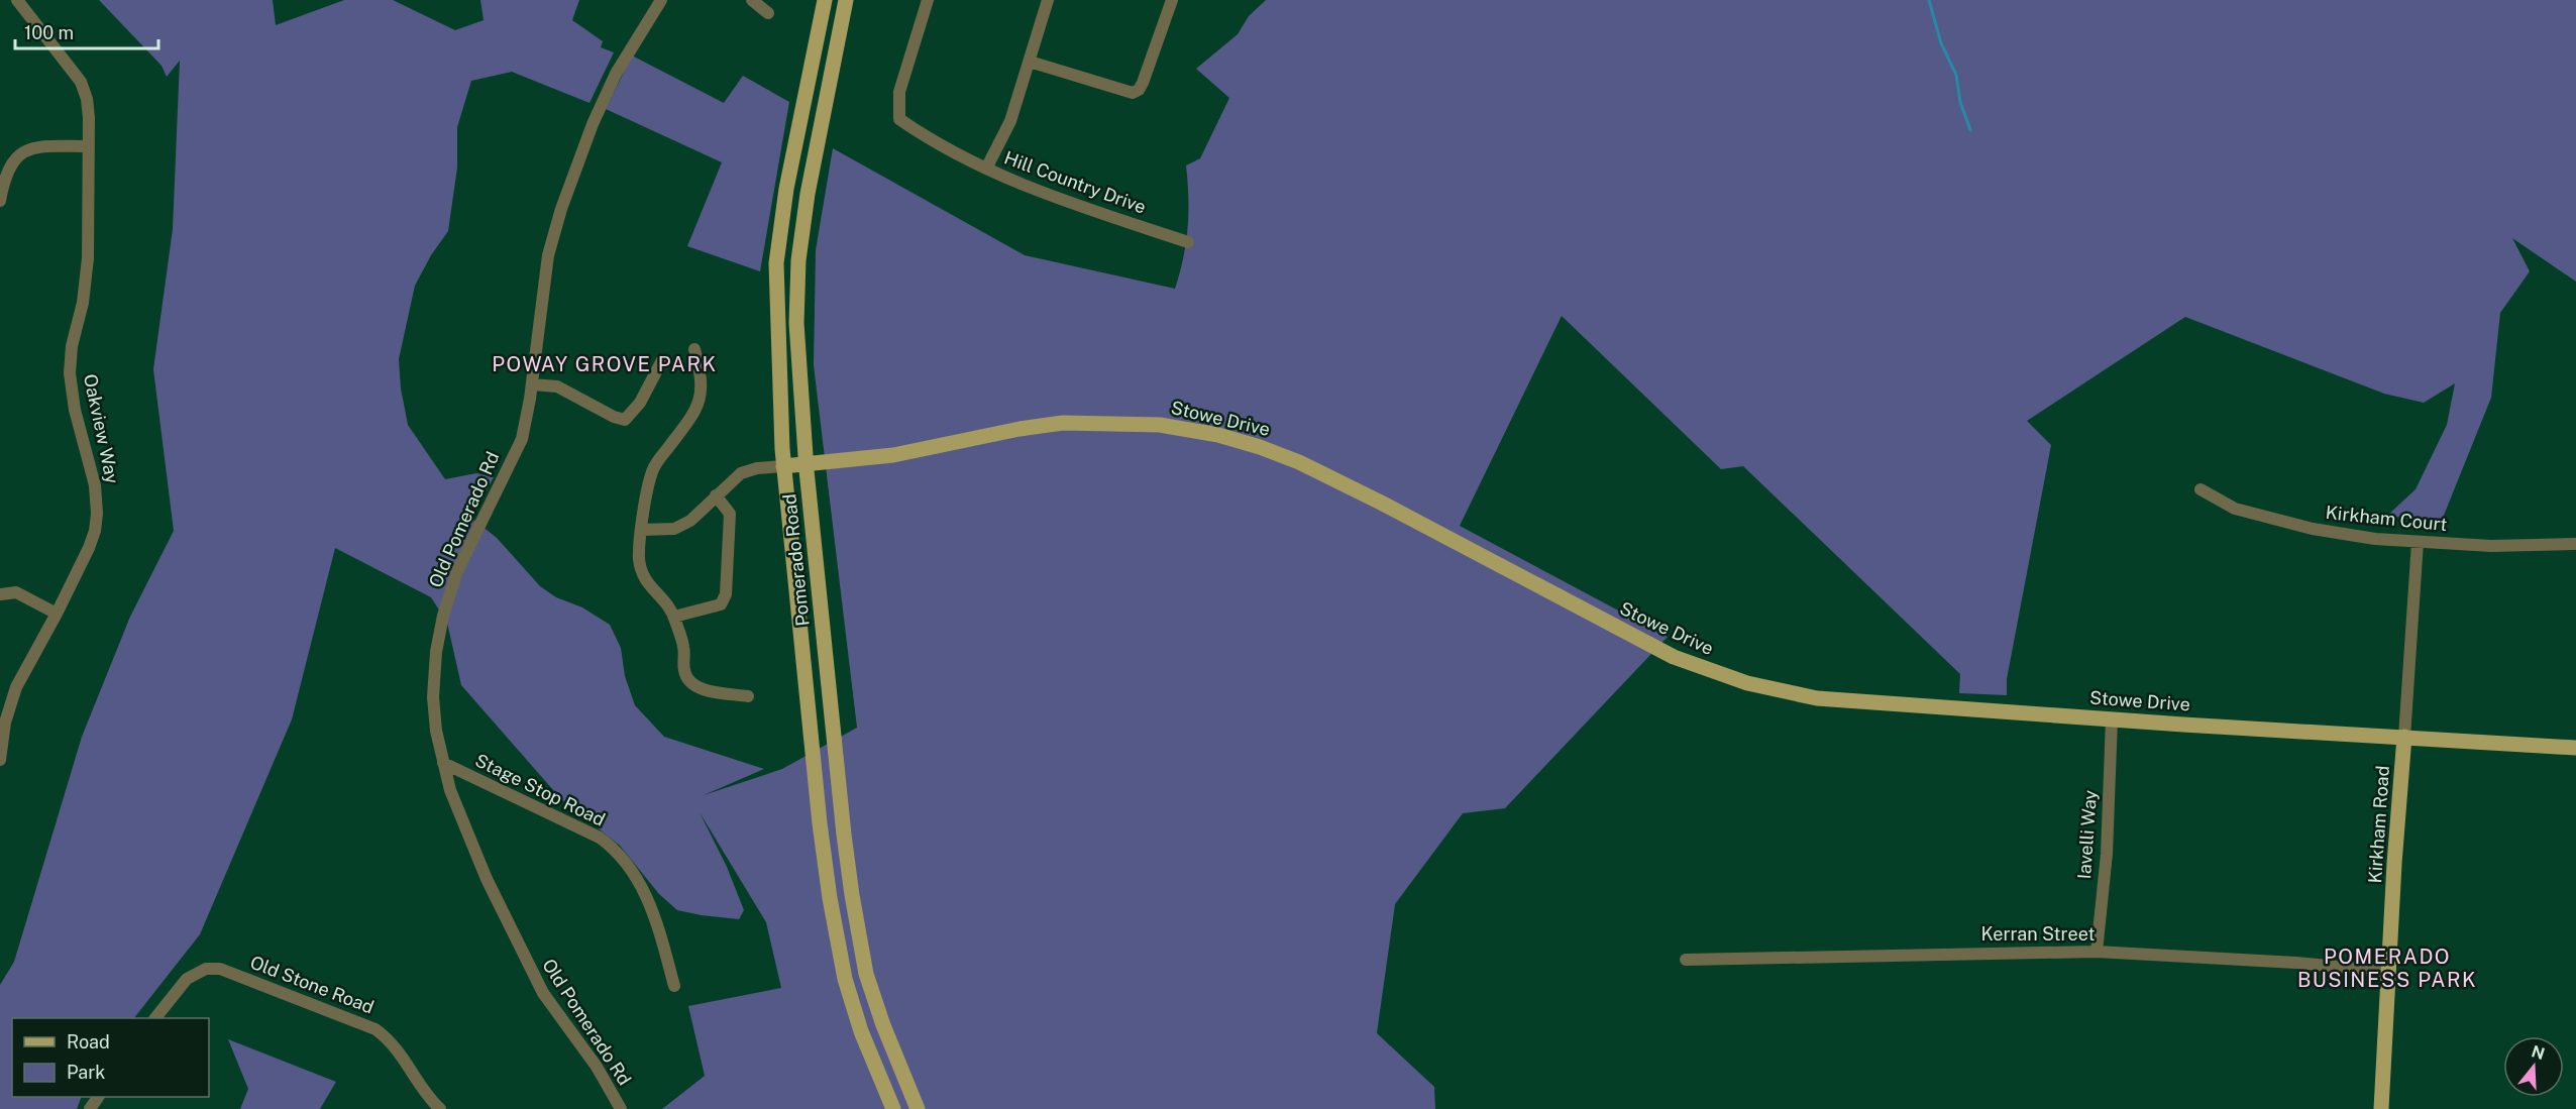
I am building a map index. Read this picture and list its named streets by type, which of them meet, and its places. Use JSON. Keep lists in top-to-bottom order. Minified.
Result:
{"streets":{"main road":["Stowe Drive","Pomerado Road","Kirkham Road"],"street":["Hill Country Drive","Oakview Way","Kirkham Court","Old Pomerado Rd","Stage Stop Road","Iavelli Way","Kerran Street","Old Stone Road"]},"crossings":[["Stowe Drive","Pomerado Road"],["Stowe Drive","Kirkham Road"],["Stowe Drive","Iavelli Way"],["Kirkham Court","Kirkham Road"],["Old Pomerado Rd","Stage Stop Road"],["Kirkham Road","Kerran Street"],["Iavelli Way","Kerran Street"]],"districts":["POWAY GROVE PARK","POMERADO BUSINESS PARK"],"legend":["Road","Park"],"scale_bar":"100 m","north":"top"}
